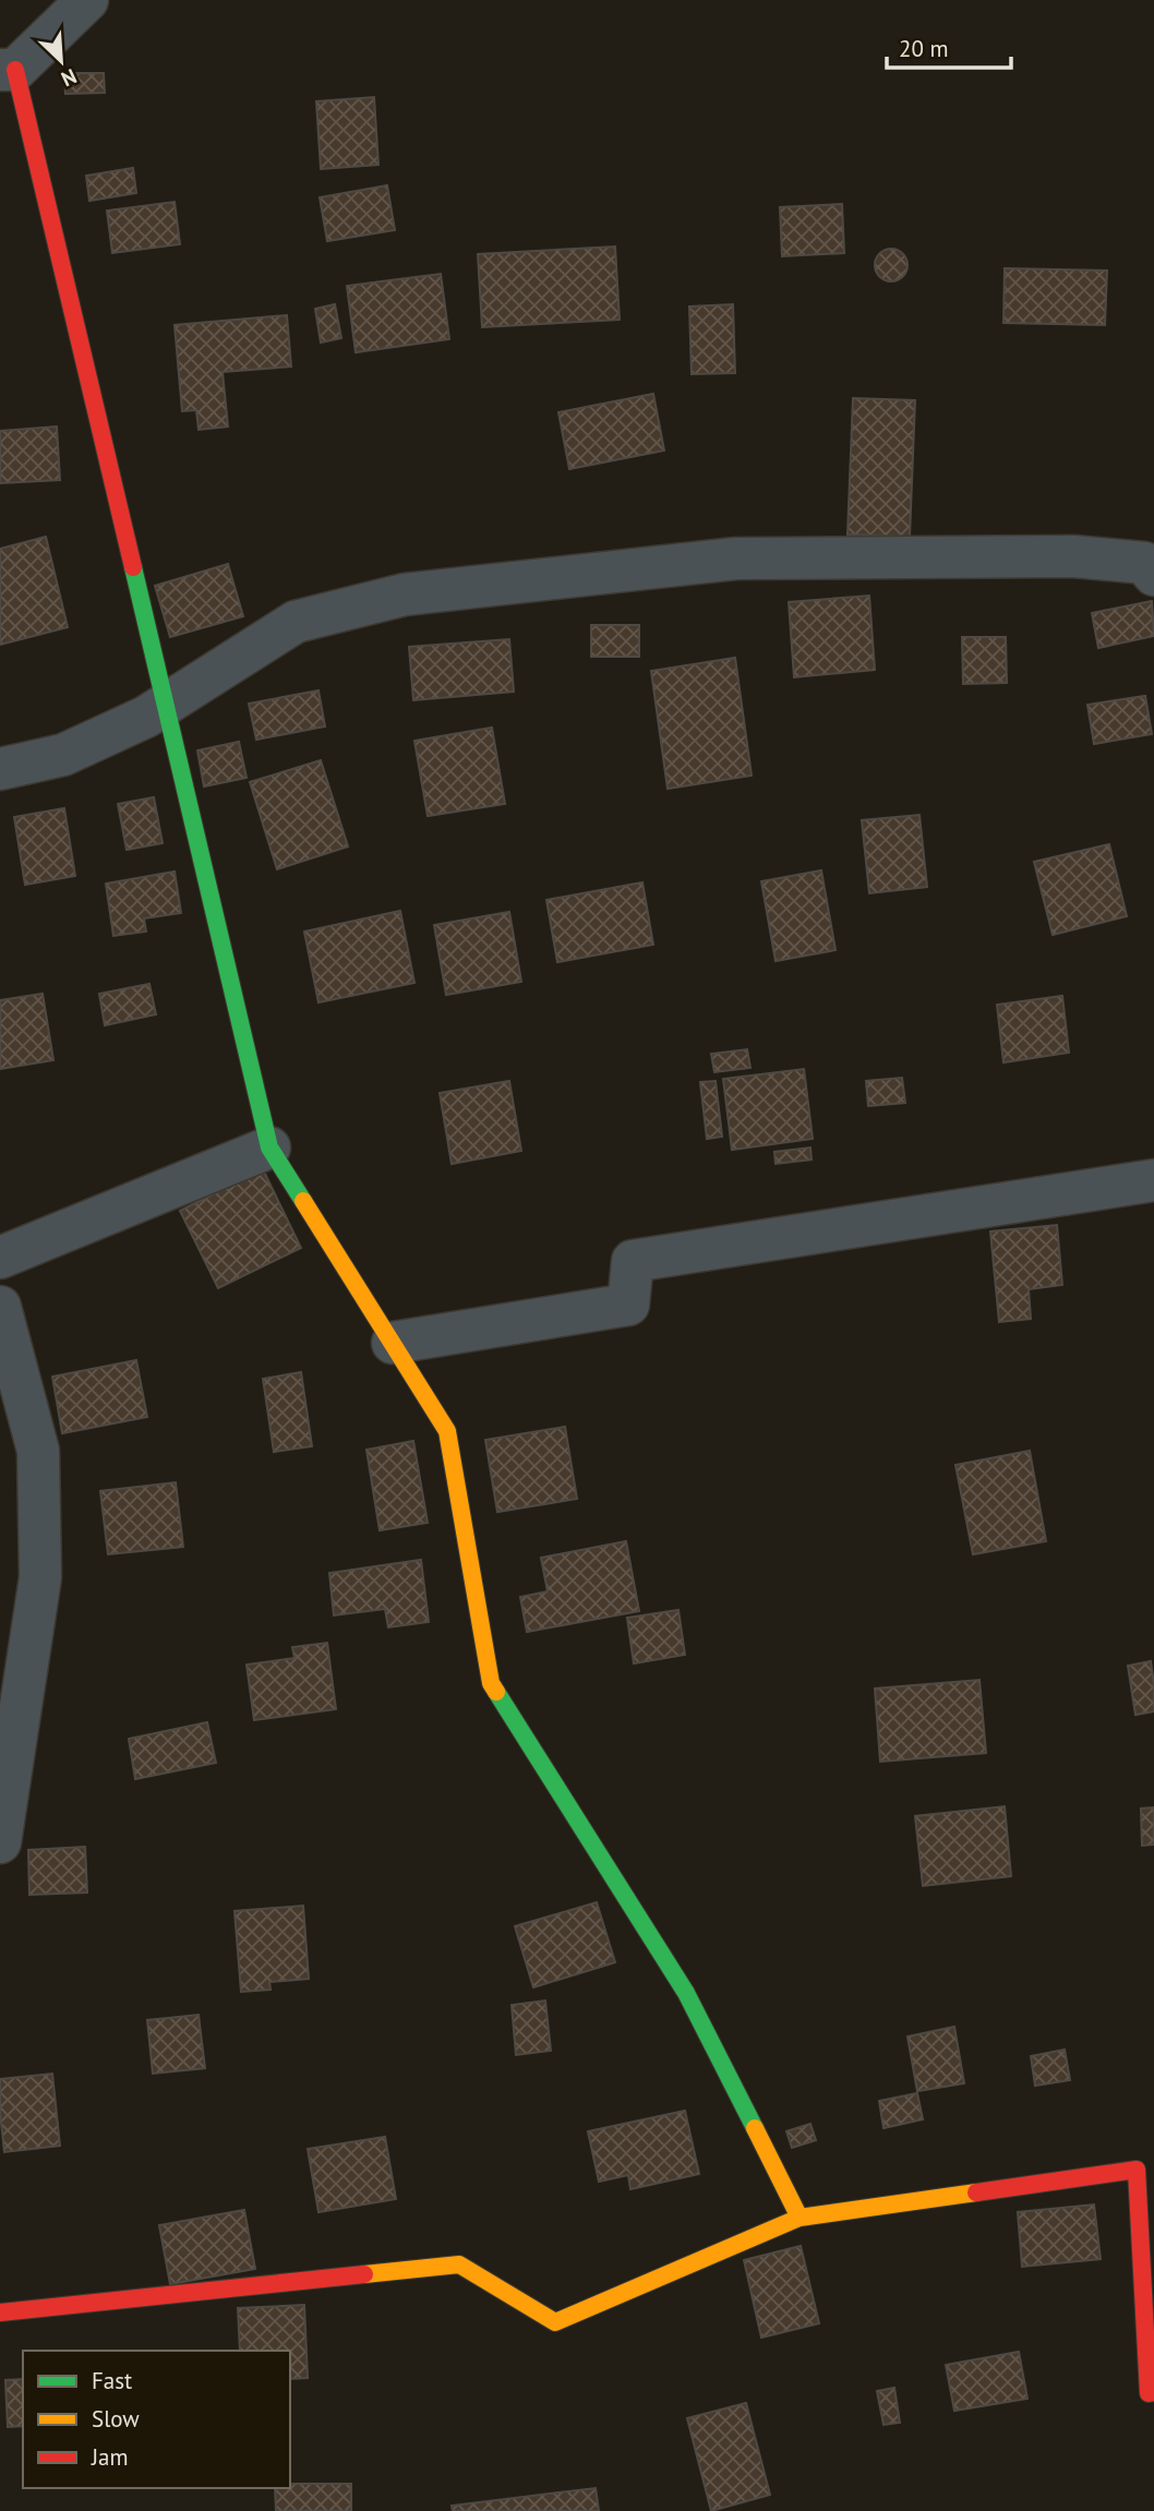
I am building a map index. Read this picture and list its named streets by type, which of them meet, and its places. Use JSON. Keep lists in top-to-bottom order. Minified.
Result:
{"legend":["Fast","Slow","Jam"],"scale_bar":"20 m","north":"bottom right"}
